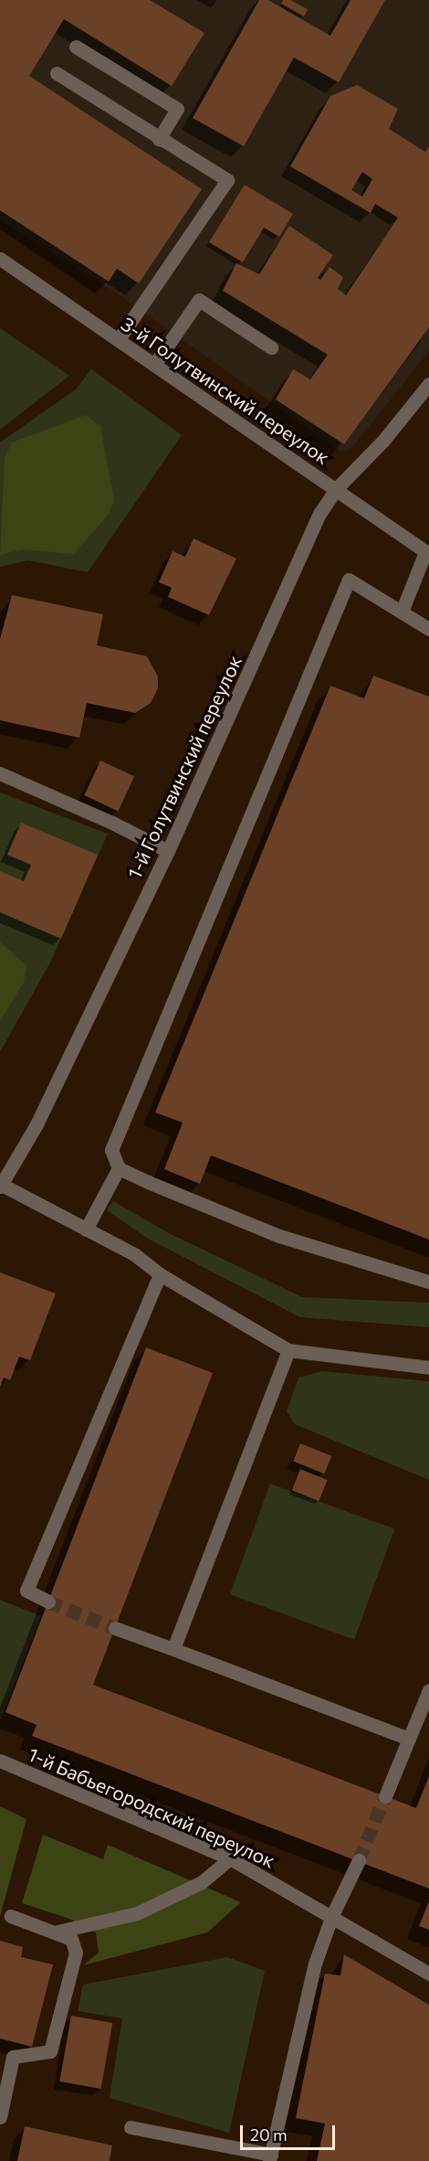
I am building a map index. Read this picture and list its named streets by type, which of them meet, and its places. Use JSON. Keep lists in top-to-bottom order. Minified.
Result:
{"streets":{"street":["3-й Голутвинский переулок","1-й Голутвинский переулок","1-й Бабьегородский переулок"]},"crossings":[["3-й Голутвинский переулок","1-й Голутвинский переулок"]],"scale_bar":"20 m"}
